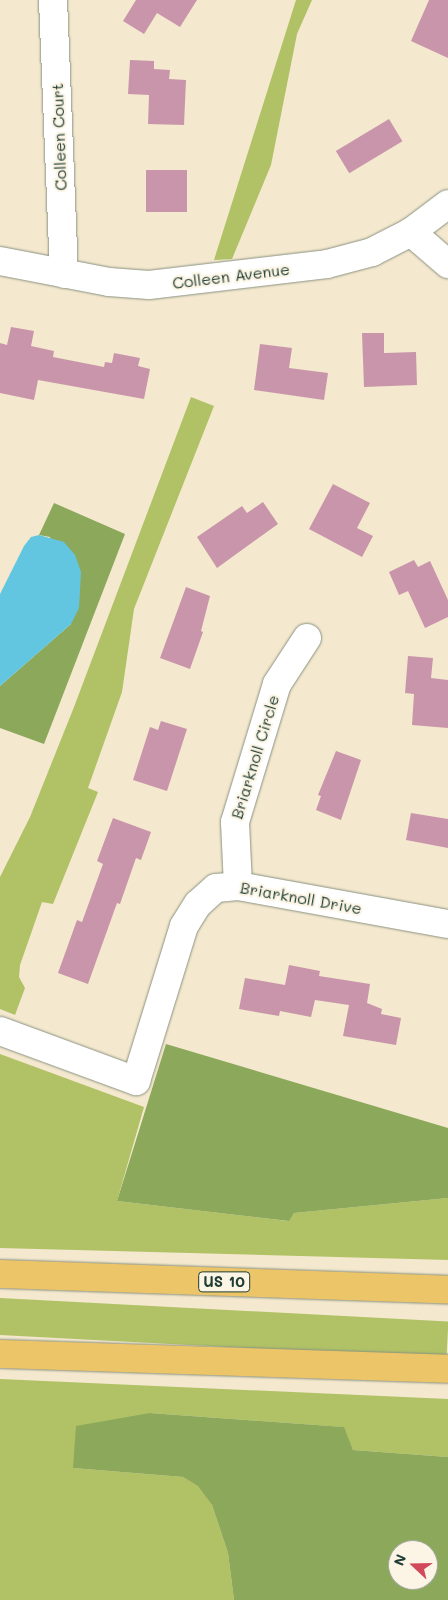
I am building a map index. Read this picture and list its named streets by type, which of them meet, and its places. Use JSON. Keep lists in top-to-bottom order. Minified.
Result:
{"streets":{"highway":["US 10"],"street":["Colleen Court","Colleen Avenue","Briarknoll Circle","Briarknoll Drive"]},"crossings":[["Colleen Court","Colleen Avenue"],["Briarknoll Circle","Briarknoll Drive"]],"north":"left"}
